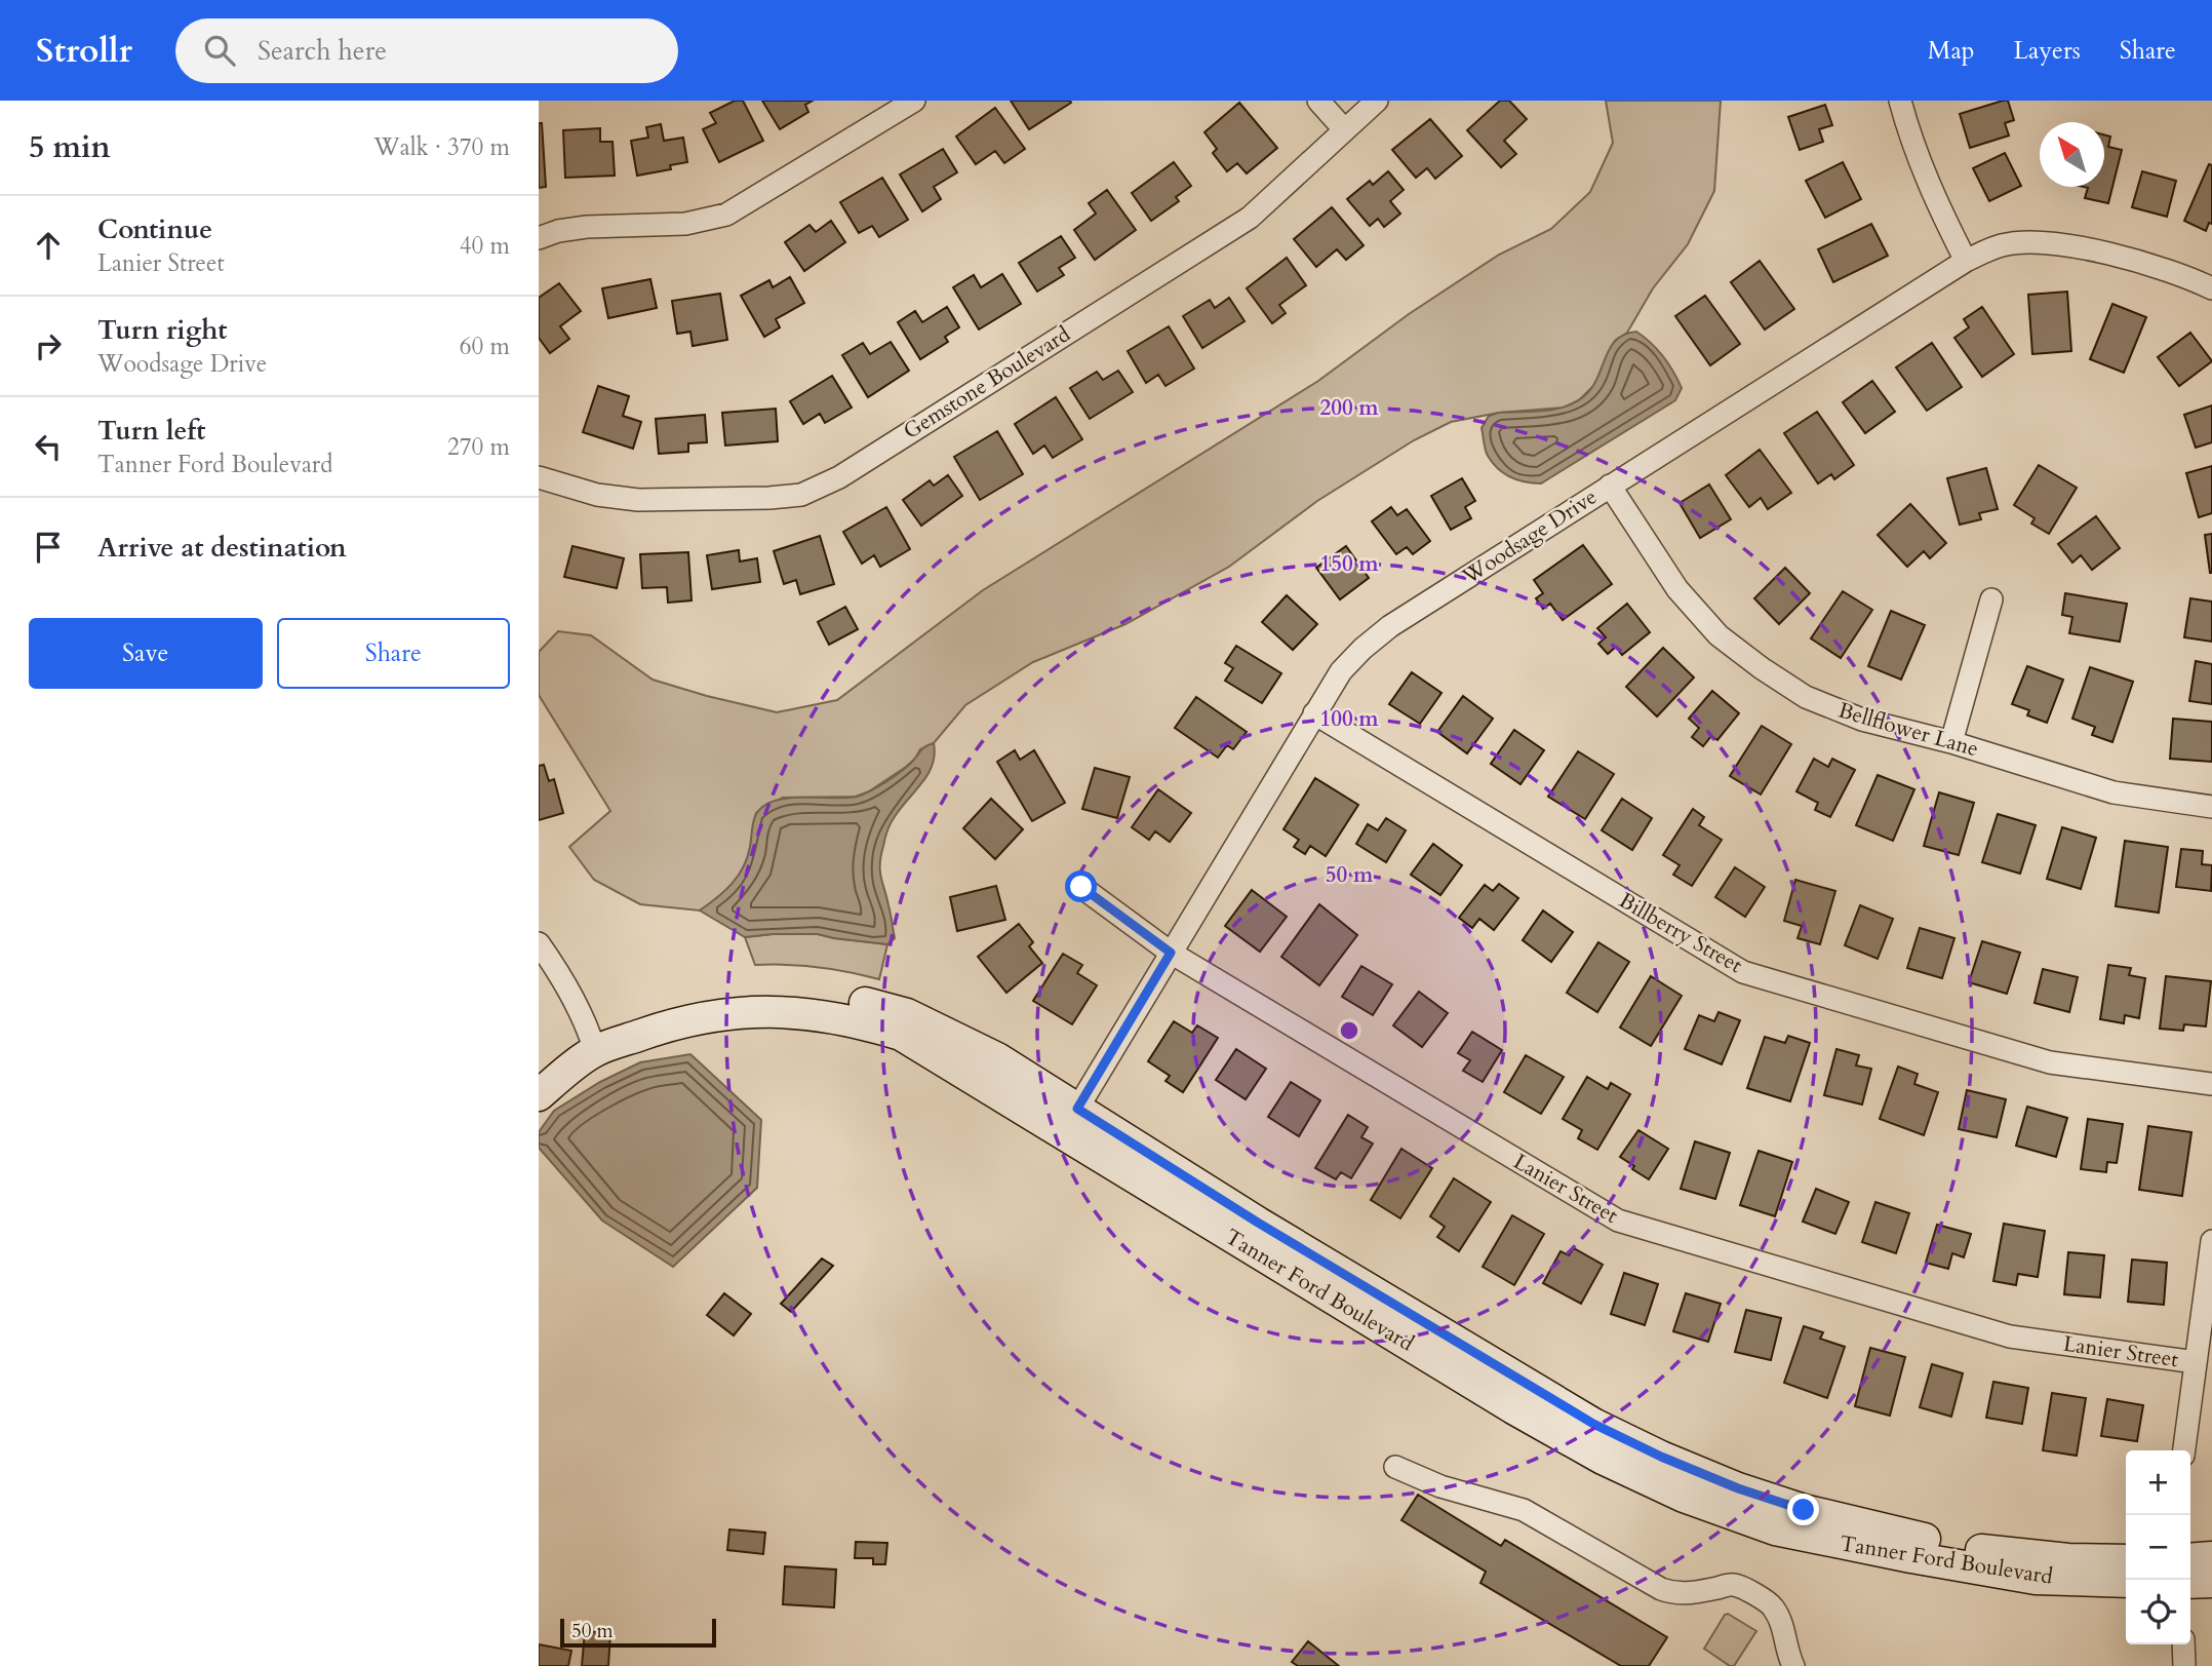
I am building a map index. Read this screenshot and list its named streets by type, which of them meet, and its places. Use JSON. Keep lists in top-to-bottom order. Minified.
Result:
{"streets":{"street":["Gemstone Boulevard","Woodsage Drive","Bellflower Lane","Billberry Street","Lanier Street","Tanner Ford Boulevard"]},"crossings":[["Woodsage Drive","Bellflower Lane"],["Woodsage Drive","Billberry Street"],["Woodsage Drive","Lanier Street"],["Woodsage Drive","Tanner Ford Boulevard"]],"scale_bar":"50 m","north":"top left","page":{"header":"Strollr","search":"Search here","nav":["Map","Layers","Share"],"heading":["5 min","Walk · 370 m"],"list":[["Continue","Lanier Street","40 m"],["Turn right","Woodsage Drive","60 m"],["Turn left","Tanner Ford Boulevard","270 m"],"Arrive at destination"],"buttons":["Save","Share"],"map_buttons":["+","−"],"scale":"50 m"},"rings":["200 m","150 m","100 m","50 m"]}
